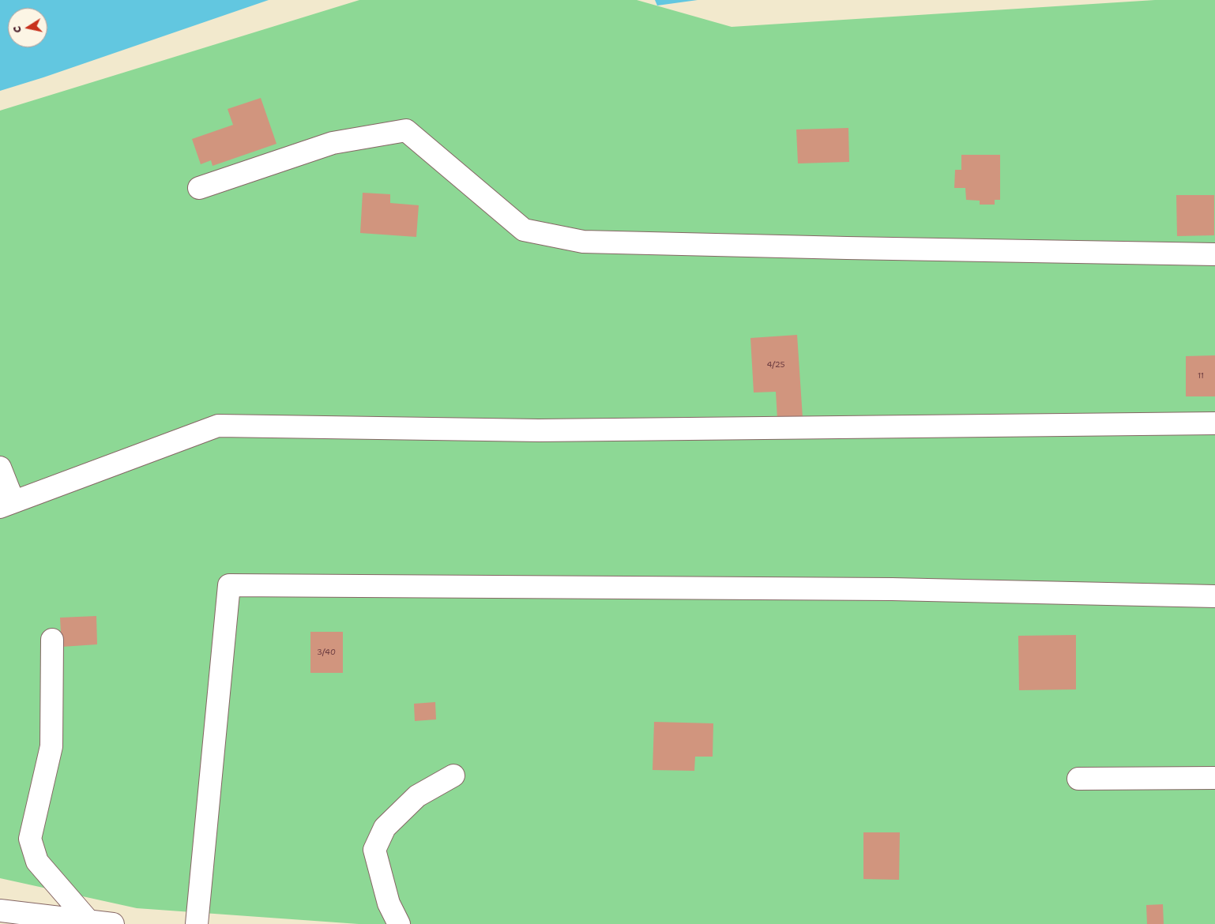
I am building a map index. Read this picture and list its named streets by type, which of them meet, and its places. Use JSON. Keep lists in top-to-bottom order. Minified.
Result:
{"house_numbers":["4/25","11","3/40"],"north":"left"}
